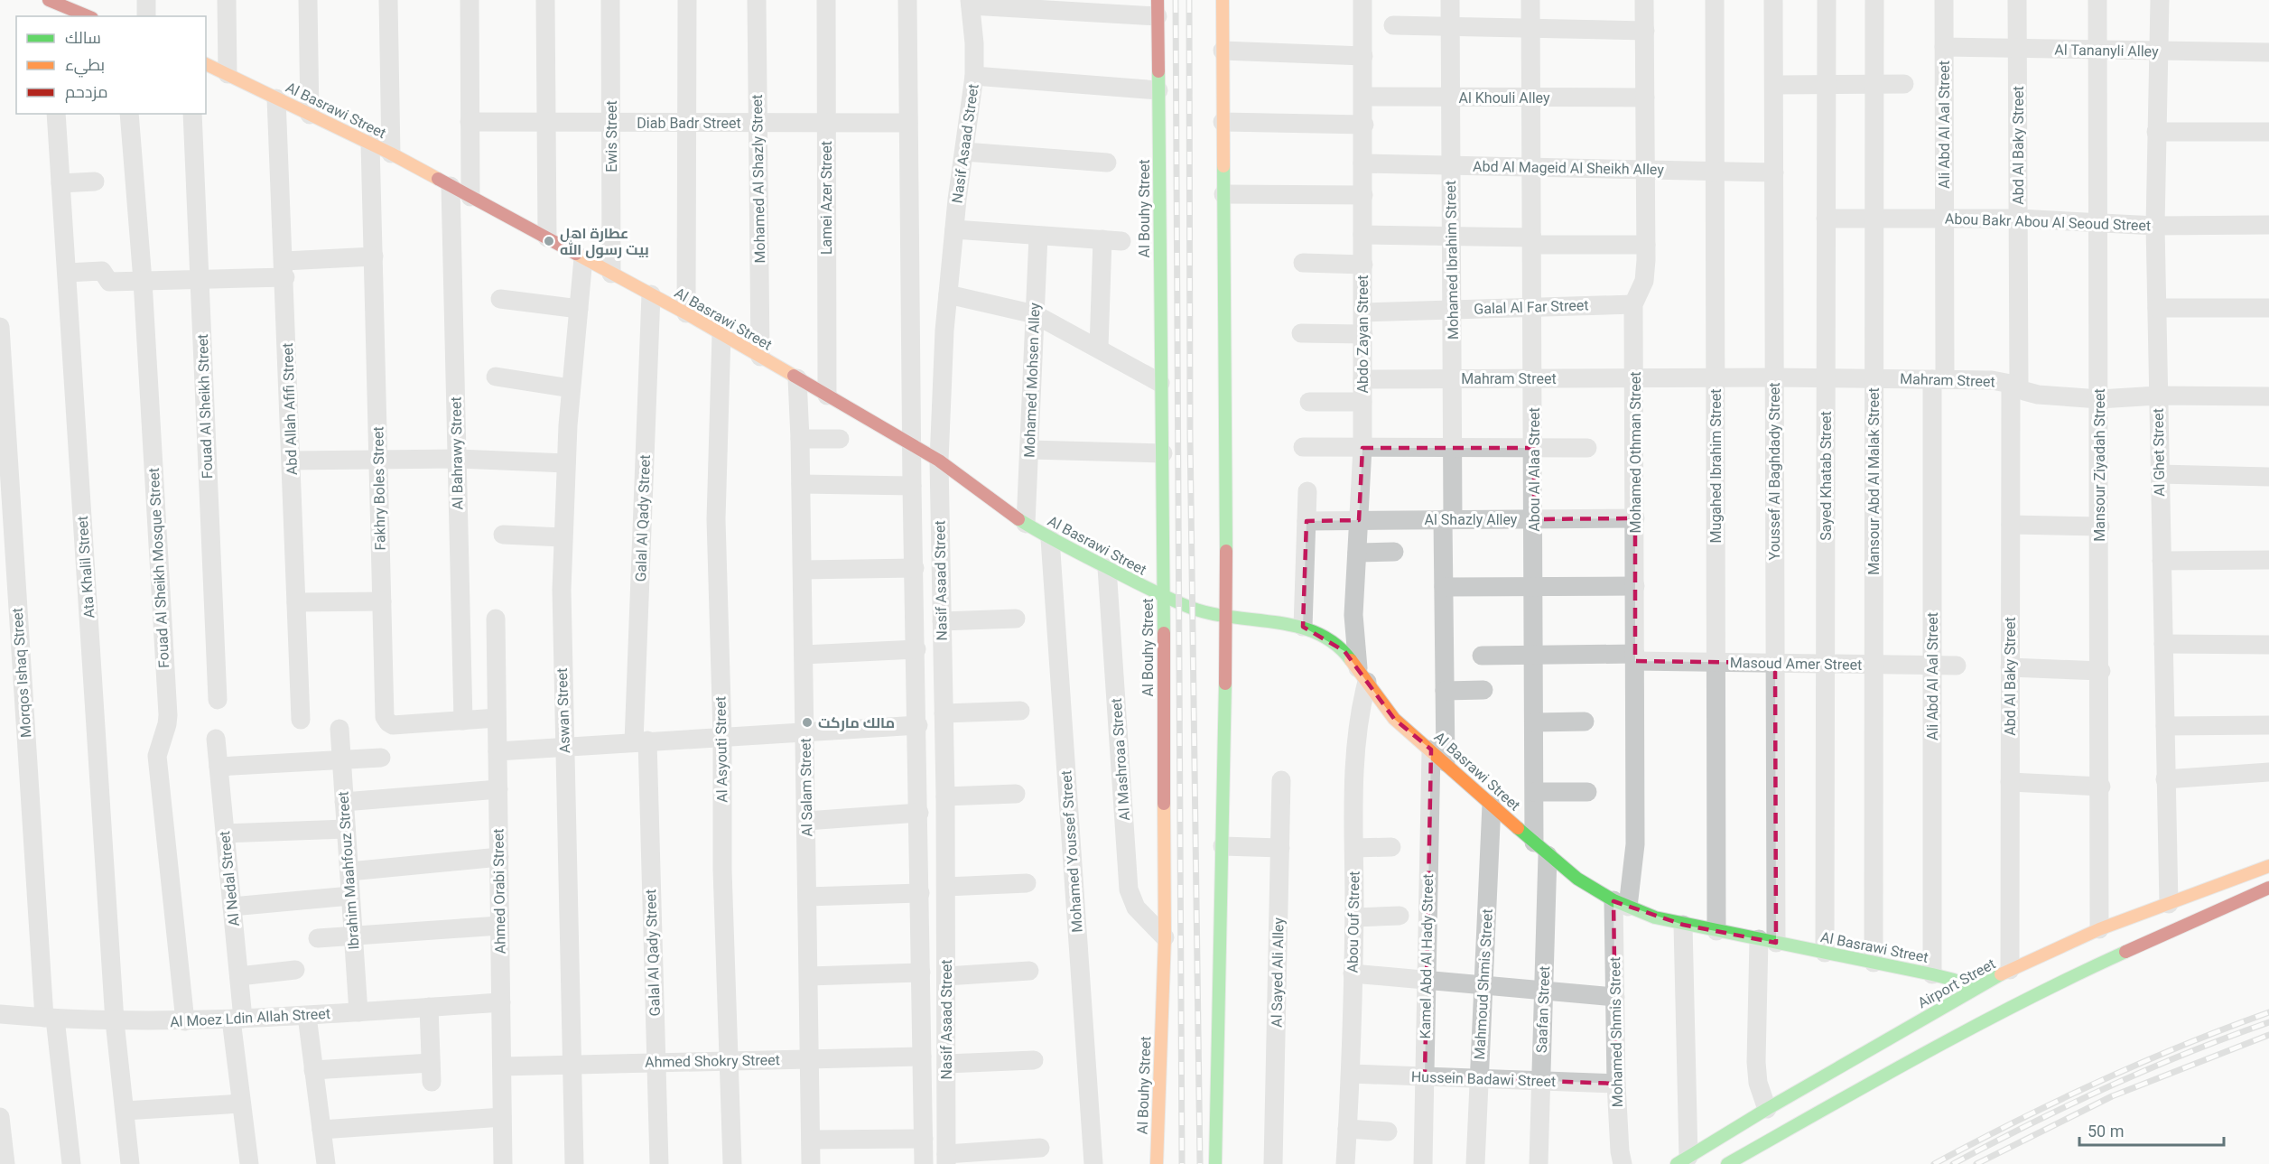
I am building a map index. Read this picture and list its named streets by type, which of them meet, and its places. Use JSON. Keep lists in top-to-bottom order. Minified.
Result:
{"streets":{"street":["Al Tananyli Alley","Al Khouli Alley","Al Basrawi Street","Diab Badr Street","Ali Abd Al Aal Street","Ewis Street","Nasif Asaad Street","Abd Al Baky Street","Abd Al Mageid Al Sheikh Alley","Mohamed Al Shazly Street","Lamei Azer Street","Al Bouhy Street","Abou Bakr Abou Al Seoud Street","Mohamed Ibrahim Street","Galal Al Far Street","Abdo Zayan Street","Mahram Street","Mohamed Mohsen Alley","Fouad Al Sheikh Street","Abd Allah Afifi Street","Mohamed Othman Street","Al Ghet Street","Al Bahrawy Street","Mansour Ziyadah Street","Mugahed Ibrahim Street","Abou Al Alaa Street","Youssef Al Baghdady Street","Sayed Khatab Street","Mansour Abd Al Malak Street","Fakhry Boles Street","Galal Al Qady Street","Al Shazly Alley","Ata Khalil Street","Fouad Al Sheikh Mosque Street","Masoud Amer Street","Morqos Ishaq Street","Aswan Street","Al Asyouti Street","Al Mashroaa Street","Al Salam Street","Mohamed Youssef Street","Ibrahim Maahfouz Street","Al Nedal Street","Ahmed Orabi Street","Abou Ouf Street","Kamel Abd Al Hady Street","Al Sayed Ali Alley","Airport Street","Mahmoud Shmis Street","Saafan Street","Al Moez Ldin Allah Street","Mohamed Shmis Street","Ahmed Shokry Street","Hussein Badawi Street"]},"crossings":[["Al Tananyli Alley","Ali Abd Al Aal Street"],["Al Tananyli Alley","Abd Al Baky Street"],["Al Tananyli Alley","Al Ghet Street"],["Al Tananyli Alley","Mansour Ziyadah Street"],["Al Khouli Alley","Mohamed Ibrahim Street"],["Al Khouli Alley","Abdo Zayan Street"],["Al Khouli Alley","Mohamed Othman Street"],["Al Khouli Alley","Abou Al Alaa Street"],["Al Basrawi Street","Ali Abd Al Aal Street"],["Al Basrawi Street","Ewis Street"],["Al Basrawi Street","Nasif Asaad Street"],["Al Basrawi Street","Mohamed Al Shazly Street"],["Al Basrawi Street","Lamei Azer Street"],["Al Basrawi Street","Al Bouhy Street"],["Al Basrawi Street","Mohamed Ibrahim Street"],["Al Basrawi Street","Abdo Zayan Street"],["Al Basrawi Street","Mohamed Mohsen Alley"],["Al Basrawi Street","Abd Allah Afifi Street"],["Al Basrawi Street","Mohamed Othman Street"],["Al Basrawi Street","Al Bahrawy Street"],["Al Basrawi Street","Mugahed Ibrahim Street"],["Al Basrawi Street","Abou Al Alaa Street"],["Al Basrawi Street","Youssef Al Baghdady Street"],["Al Basrawi Street","Sayed Khatab Street"],["Al Basrawi Street","Mansour Abd Al Malak Street"],["Al Basrawi Street","Fakhry Boles Street"],["Al Basrawi Street","Galal Al Qady Street"],["Al Basrawi Street","Aswan Street"],["Al Basrawi Street","Al Asyouti Street"],["Al Basrawi Street","Al Mashroaa Street"],["Al Basrawi Street","Al Salam Street"],["Al Basrawi Street","Mohamed Youssef Street"],["Al Basrawi Street","Abou Ouf Street"],["Al Basrawi Street","Kamel Abd Al Hady Street"],["Al Basrawi Street","Airport Street"],["Al Basrawi Street","Mahmoud Shmis Street"],["Al Basrawi Street","Saafan Street"],["Al Basrawi Street","Mohamed Shmis Street"],["Diab Badr Street","Ewis Street"],["Diab Badr Street","Nasif Asaad Street"],["Diab Badr Street","Mohamed Al Shazly Street"],["Diab Badr Street","Lamei Azer Street"],["Ali Abd Al Aal Street","Abou Bakr Abou Al Seoud Street"],["Ali Abd Al Aal Street","Mahram Street"],["Ali Abd Al Aal Street","Masoud Amer Street"],["Nasif Asaad Street","Ahmed Shokry Street"],["Abd Al Baky Street","Abou Bakr Abou Al Seoud Street"],["Abd Al Baky Street","Mahram Street"],["Abd Al Baky Street","Airport Street"],["Abd Al Mageid Al Sheikh Alley","Mohamed Ibrahim Street"],["Abd Al Mageid Al Sheikh Alley","Abdo Zayan Street"],["Abd Al Mageid Al Sheikh Alley","Mohamed Othman Street"],["Abd Al Mageid Al Sheikh Alley","Mugahed Ibrahim Street"],["Abd Al Mageid Al Sheikh Alley","Abou Al Alaa Street"],["Abd Al Mageid Al Sheikh Alley","Youssef Al Baghdady Street"],["Al Bouhy Street","Al Mashroaa Street"],["Abou Bakr Abou Al Seoud Street","Al Ghet Street"],["Abou Bakr Abou Al Seoud Street","Mansour Ziyadah Street"],["Abou Bakr Abou Al Seoud Street","Sayed Khatab Street"],["Abou Bakr Abou Al Seoud Street","Mansour Abd Al Malak Street"],["Mohamed Ibrahim Street","Galal Al Far Street"],["Mohamed Ibrahim Street","Mahram Street"],["Mohamed Ibrahim Street","Al Shazly Alley"],["Galal Al Far Street","Abdo Zayan Street"],["Galal Al Far Street","Mohamed Othman Street"],["Galal Al Far Street","Abou Al Alaa Street"],["Abdo Zayan Street","Mahram Street"],["Abdo Zayan Street","Al Shazly Alley"],["Abdo Zayan Street","Abou Ouf Street"],["Mahram Street","Mohamed Othman Street"],["Mahram Street","Al Ghet Street"],["Mahram Street","Mansour Ziyadah Street"],["Mahram Street","Mugahed Ibrahim Street"],["Mahram Street","Abou Al Alaa Street"],["Mahram Street","Youssef Al Baghdady Street"],["Mahram Street","Sayed Khatab Street"],["Mahram Street","Mansour Abd Al Malak Street"],["Mohamed Othman Street","Al Shazly Alley"],["Mohamed Othman Street","Masoud Amer Street"],["Mohamed Othman Street","Mohamed Shmis Street"],["Al Ghet Street","Airport Street"],["Al Bahrawy Street","Fakhry Boles Street"],["Mansour Ziyadah Street","Airport Street"],["Mugahed Ibrahim Street","Masoud Amer Street"],["Abou Al Alaa Street","Al Shazly Alley"],["Abou Al Alaa Street","Masoud Amer Street"],["Abou Al Alaa Street","Saafan Street"],["Youssef Al Baghdady Street","Masoud Amer Street"],["Youssef Al Baghdady Street","Airport Street"],["Sayed Khatab Street","Masoud Amer Street"],["Mansour Abd Al Malak Street","Masoud Amer Street"],["Fakhry Boles Street","Ahmed Orabi Street"],["Galal Al Qady Street","Ahmed Shokry Street"],["Ata Khalil Street","Al Moez Ldin Allah Street"],["Fouad Al Sheikh Mosque Street","Al Moez Ldin Allah Street"],["Morqos Ishaq Street","Al Moez Ldin Allah Street"],["Aswan Street","Ahmed Shokry Street"],["Al Asyouti Street","Ahmed Shokry Street"],["Al Salam Street","Ahmed Shokry Street"],["Ibrahim Maahfouz Street","Al Moez Ldin Allah Street"],["Al Nedal Street","Al Moez Ldin Allah Street"],["Ahmed Orabi Street","Al Moez Ldin Allah Street"],["Ahmed Orabi Street","Ahmed Shokry Street"],["Abou Ouf Street","Hussein Badawi Street"],["Kamel Abd Al Hady Street","Hussein Badawi Street"],["Mahmoud Shmis Street","Hussein Badawi Street"],["Saafan Street","Hussein Badawi Street"],["Mohamed Shmis Street","Hussein Badawi Street"]],"places":["عطارة اهل بيت رسول الله","مالك ماركت"],"legend":["سالك","بطيء","مزدحم"],"scale_bar":"50 m"}
